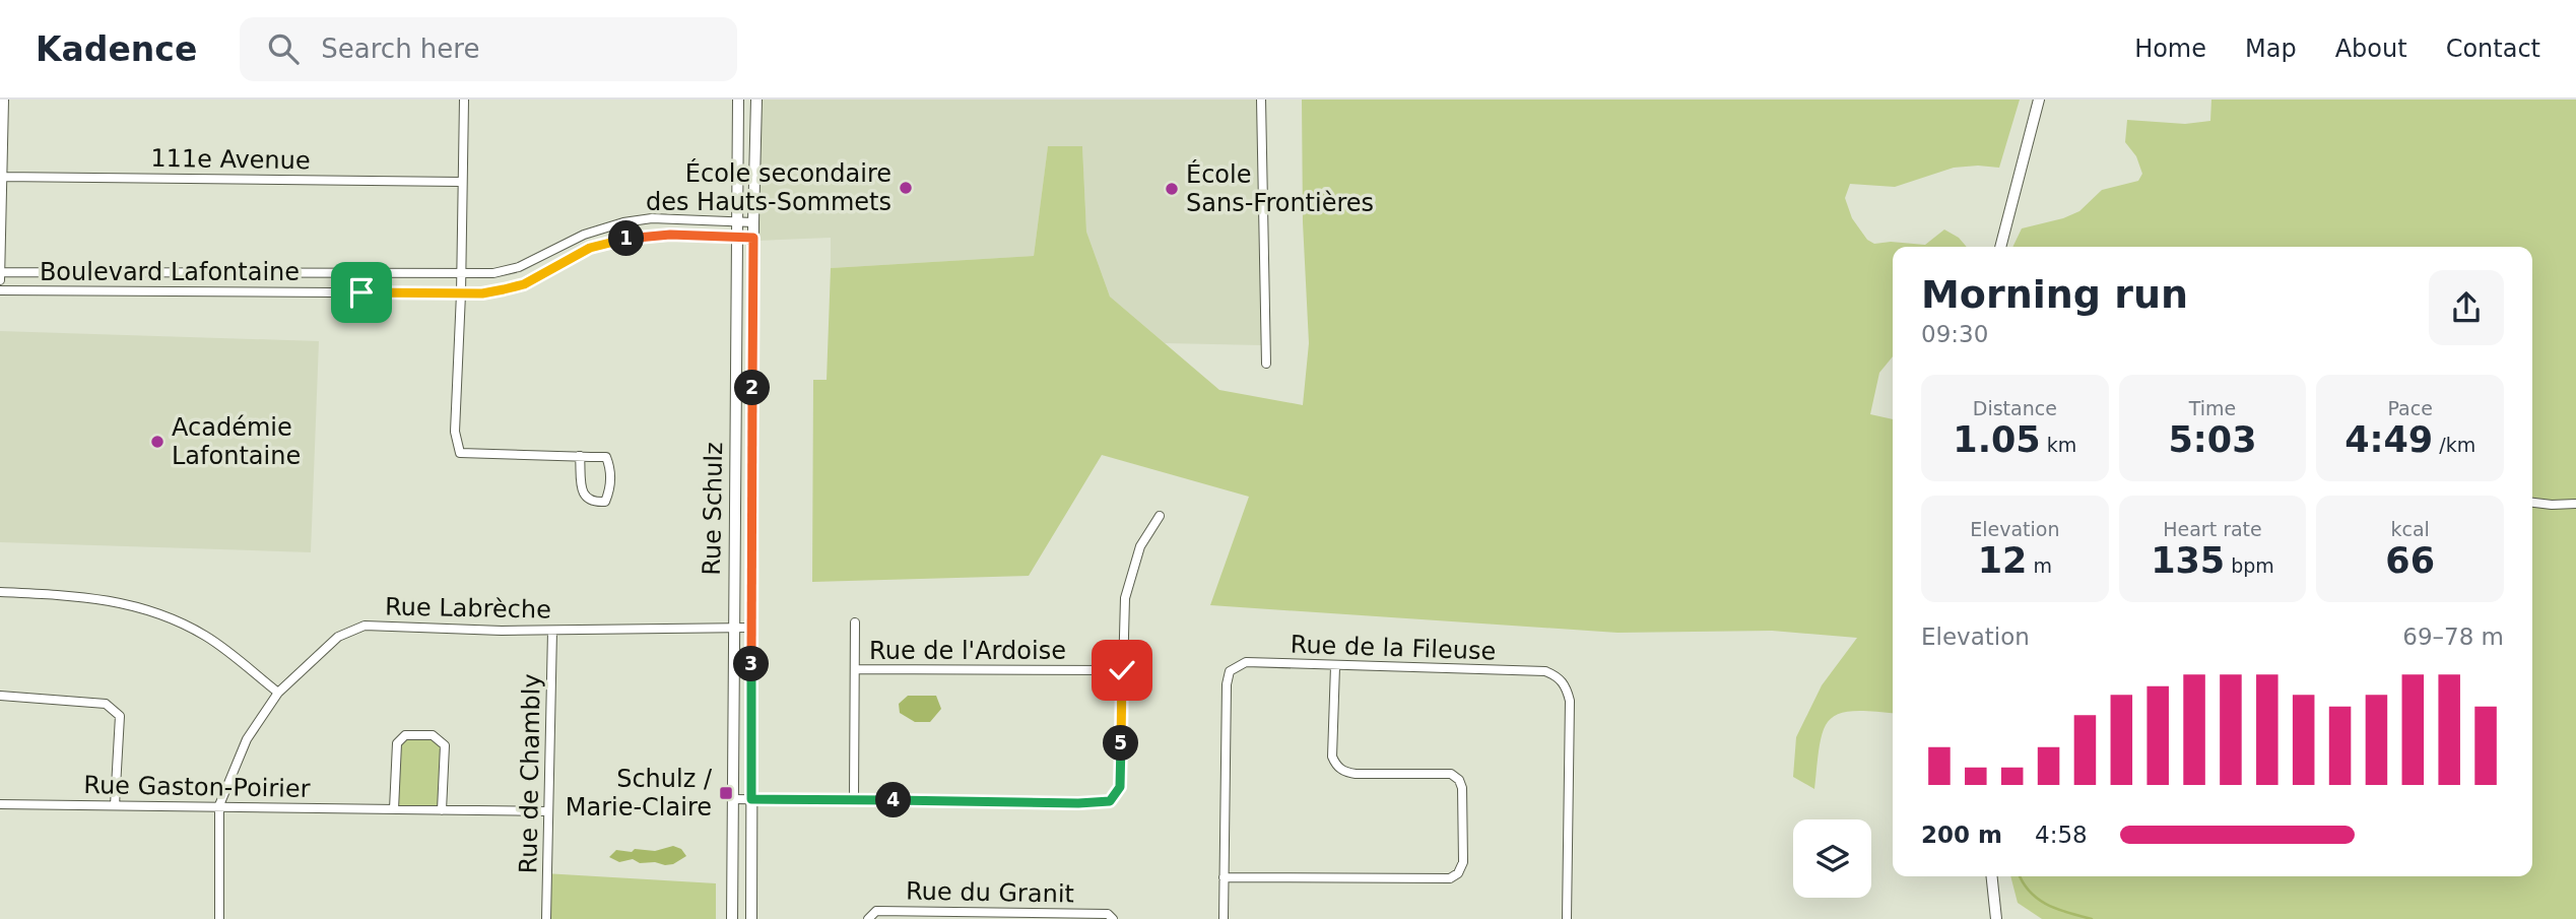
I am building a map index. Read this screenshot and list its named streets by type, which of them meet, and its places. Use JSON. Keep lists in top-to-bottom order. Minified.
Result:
{"streets":{"street":["111e Avenue","Boulevard Lafontaine","Rue Schulz","Rue Labrèche","Rue de la Fileuse","Rue de l'Ardoise","Rue de Chambly","Rue Gaston-Poirier","Rue du Granit"]},"crossings":[["Boulevard Lafontaine","Rue Schulz"],["Rue Schulz","Rue Labrèche"],["Rue Labrèche","Rue de Chambly"],["Rue Labrèche","Rue Gaston-Poirier"],["Rue de Chambly","Rue Gaston-Poirier"]],"places":{"other":["École secondaire des Hauts-Sommets","École Sans-Frontières","Académie Lafontaine"],"transit":["Schulz / Marie-Claire"]},"page":{"header":"Kadence","search":"Search here","nav":["Home","Map","About","Contact"],"pins":["1","2","3","5","4"],"heading":["Morning run","09:30"],"stats":[["Distance","1.05 km"],["Time","5:03"],["Pace","4:49 /km"],["Elevation","12 m"],["Heart rate","135 bpm"],["kcal","66"]],"chart":["Elevation","69–78 m"],"list":[{"name":"200 m","note":"4:58"}]}}
